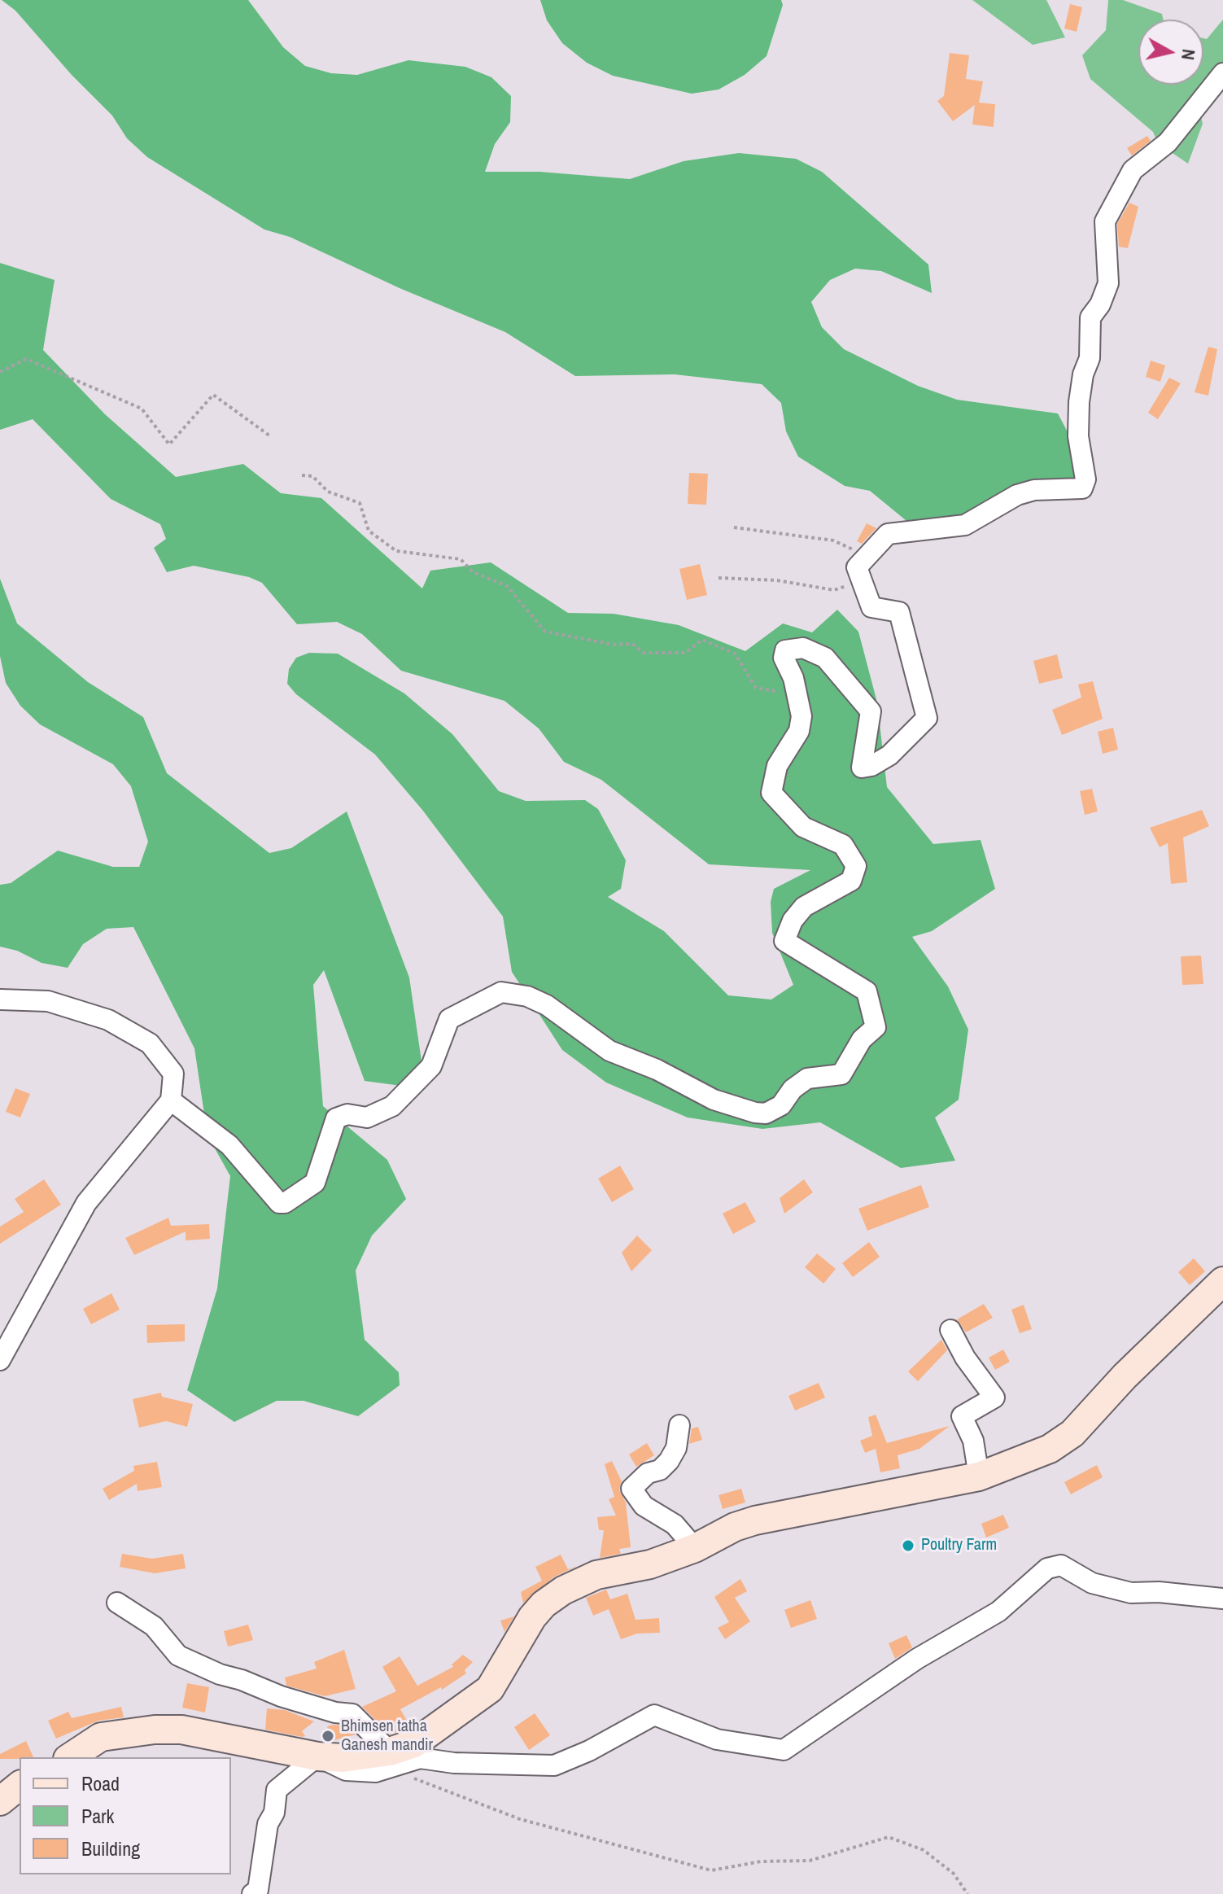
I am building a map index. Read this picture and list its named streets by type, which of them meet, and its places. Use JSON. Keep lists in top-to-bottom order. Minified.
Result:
{"places":["Poultry Farm","Bhimsen tatha Ganesh mandir"],"legend":["Road","Park","Building"],"north":"right"}
